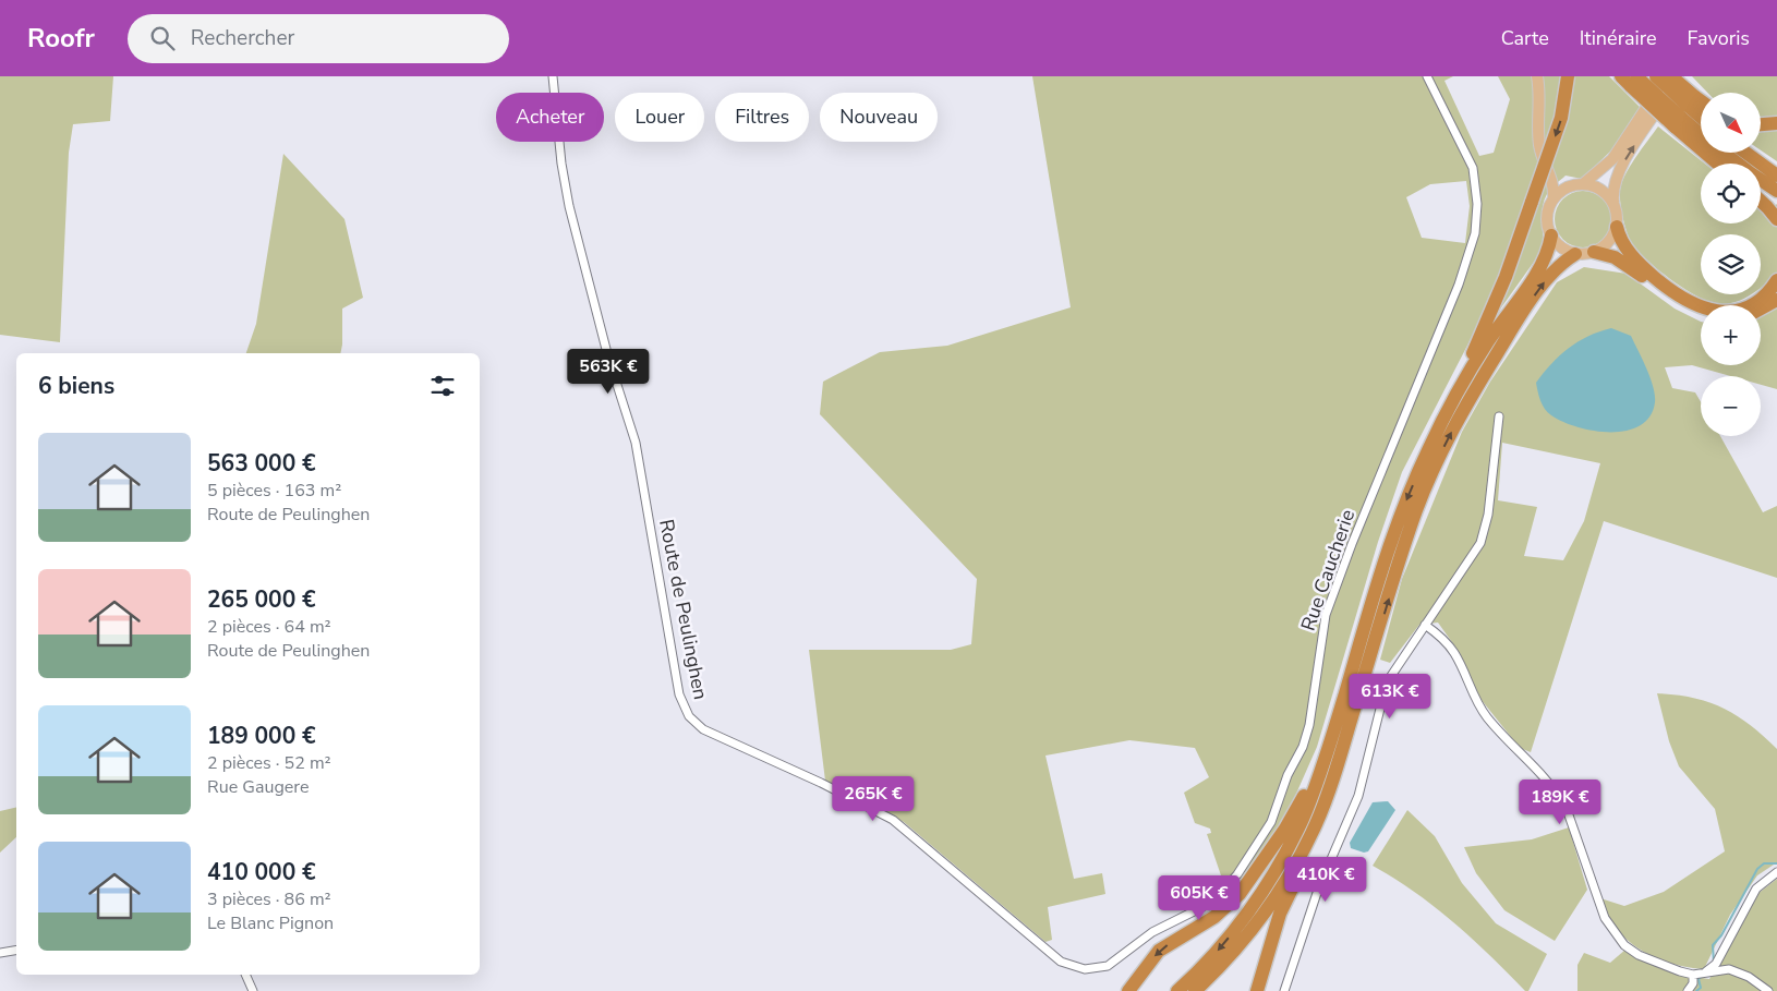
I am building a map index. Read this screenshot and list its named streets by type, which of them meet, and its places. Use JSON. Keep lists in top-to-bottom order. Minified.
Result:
{"streets":{"street":["Rue Caucherie","Route de Peulinghen"]},"crossings":[["Rue Caucherie","Route de Peulinghen"]],"north":"bottom right","page":{"header":"Roofr","search":"Rechercher","nav":["Carte","Itinéraire","Favoris"],"map_buttons":["+","−"],"chip":["Acheter","Louer","Filtres","Nouveau"],"price":["563K €","613K €","265K €","189K €","410K €","605K €"],"heading":"6 biens","list":[{"name":"563 000 €","note":"5 pièces · 163 m² · Route de Peulinghen"},{"name":"265 000 €","note":"2 pièces · 64 m² · Route de Peulinghen"},{"name":"189 000 €","note":"2 pièces · 52 m² · Rue Gaugere"},{"name":"410 000 €","note":"3 pièces · 86 m² · Le Blanc Pignon"}]}}
